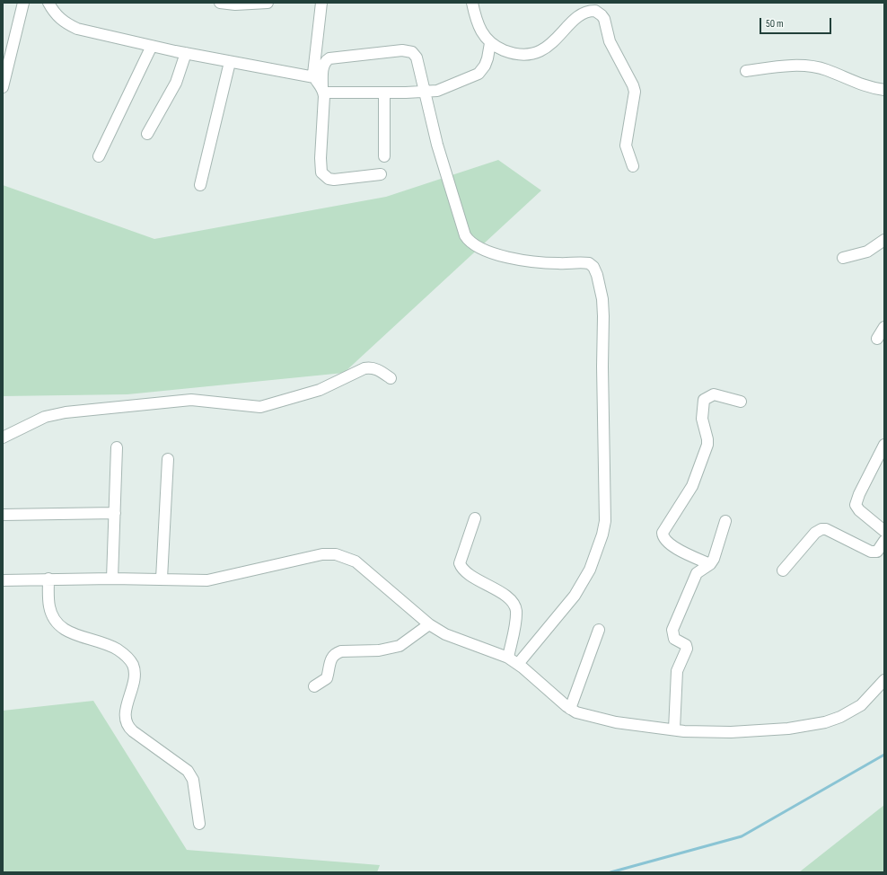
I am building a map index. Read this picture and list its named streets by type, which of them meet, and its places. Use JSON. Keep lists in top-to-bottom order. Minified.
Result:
{"scale_bar":"50 m"}
